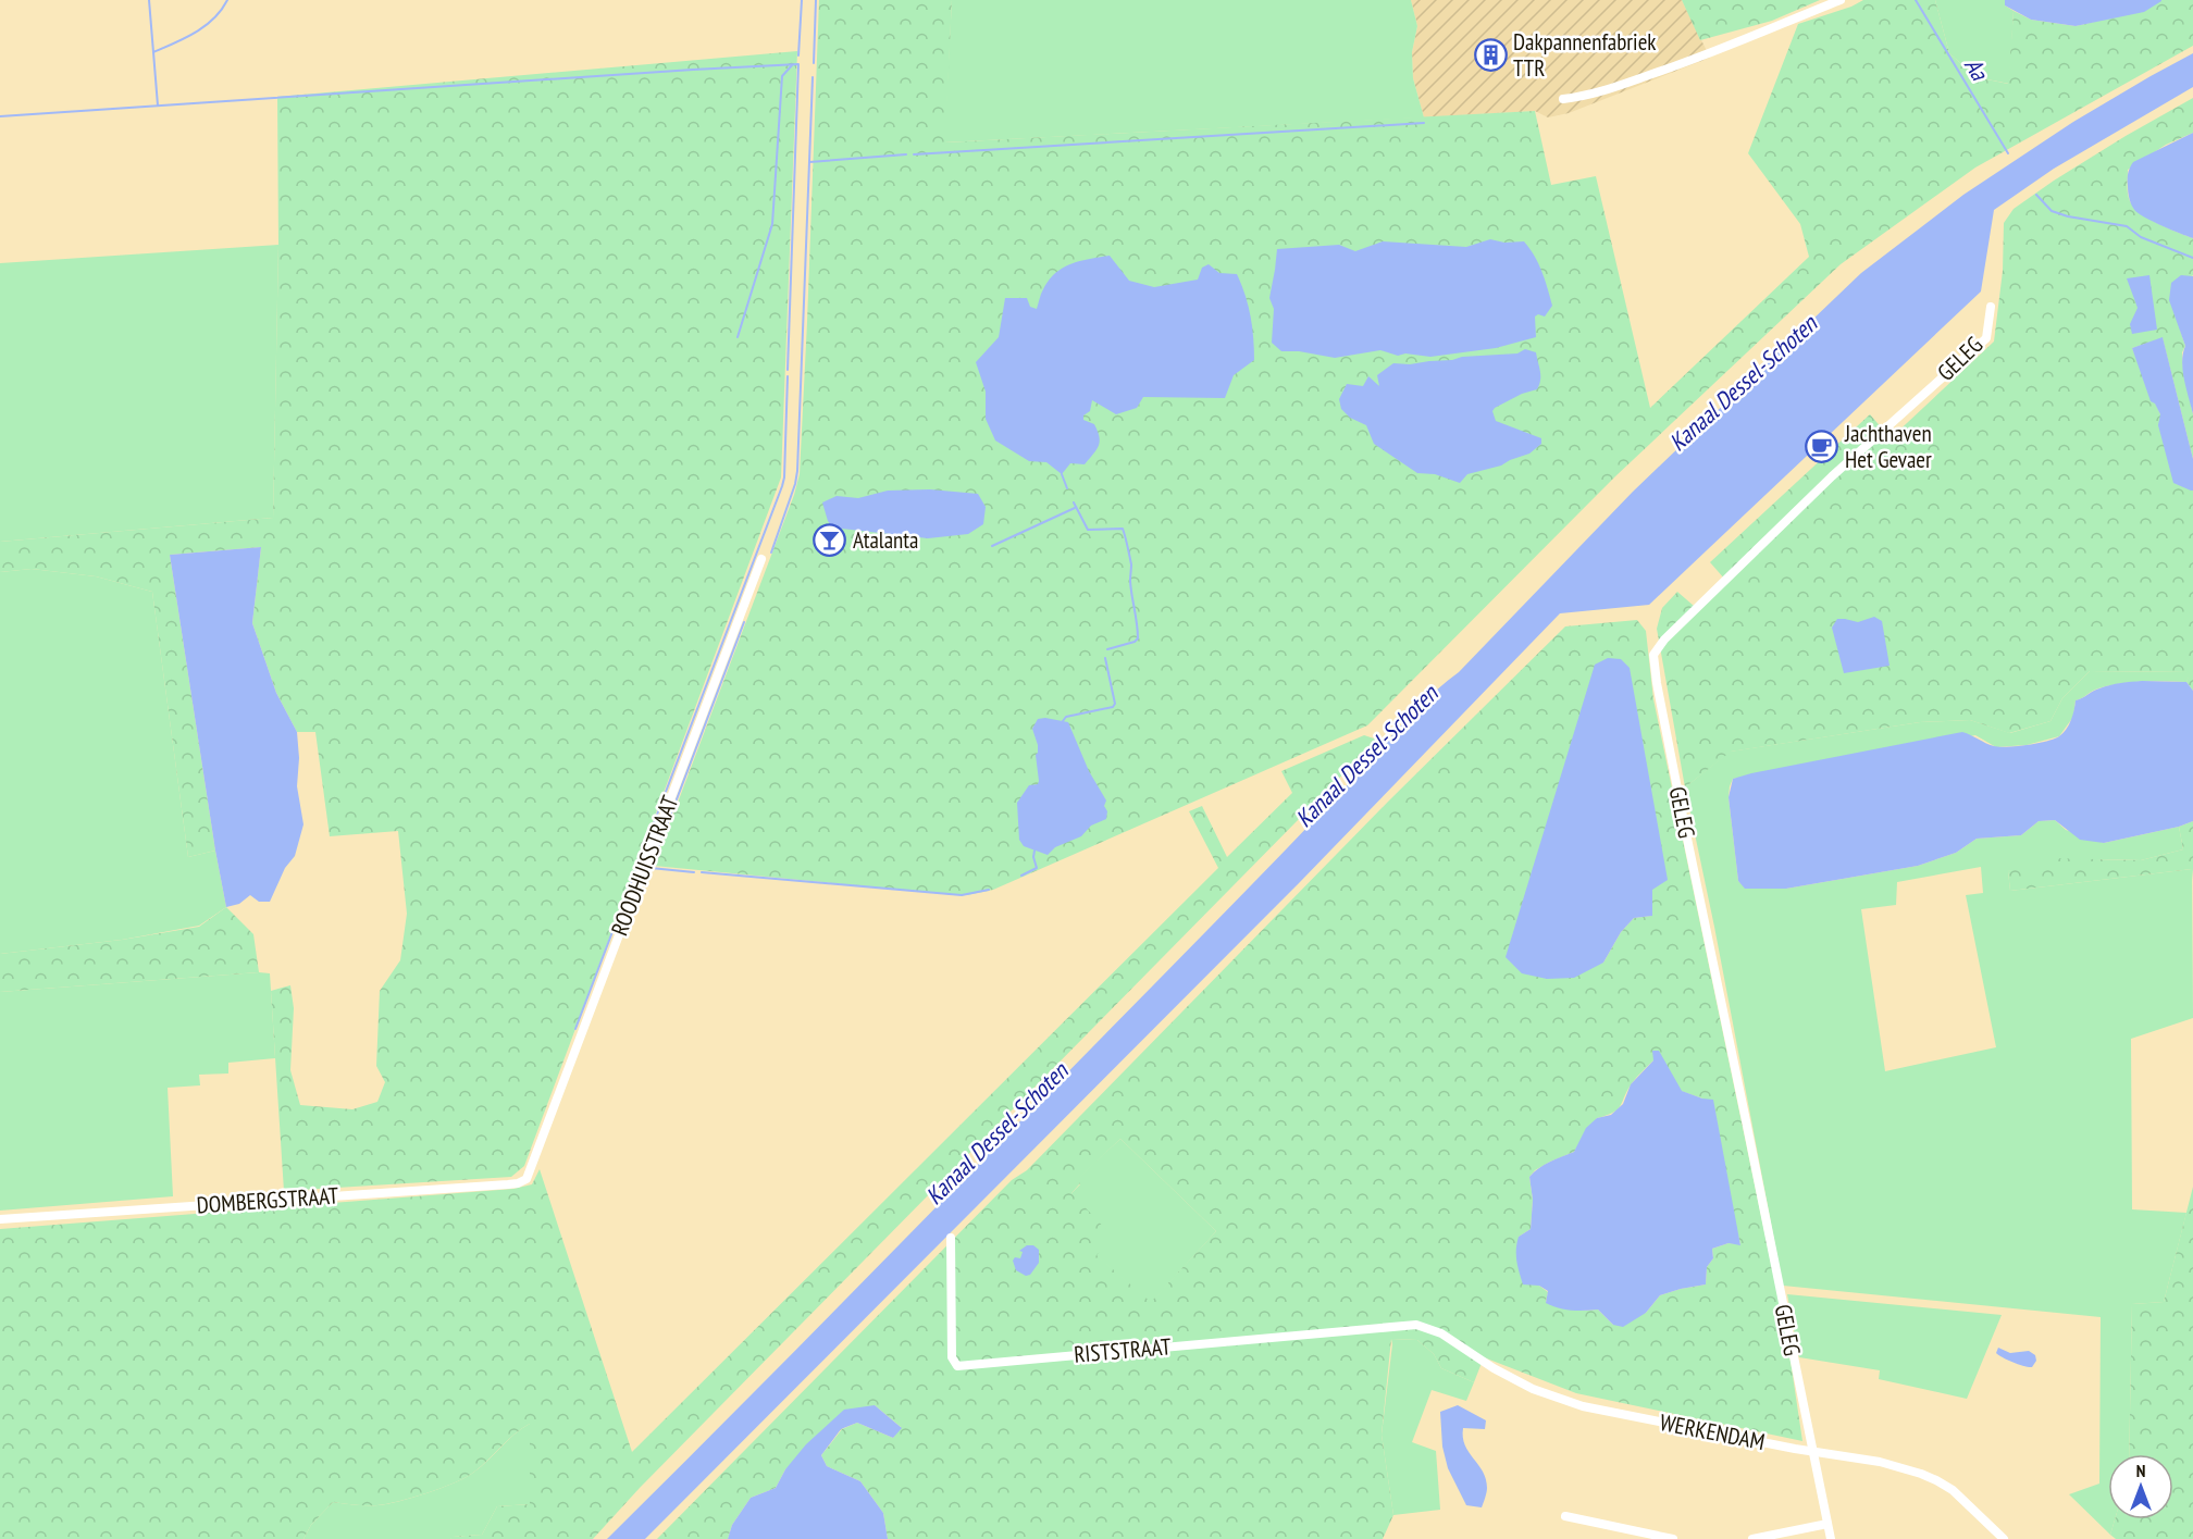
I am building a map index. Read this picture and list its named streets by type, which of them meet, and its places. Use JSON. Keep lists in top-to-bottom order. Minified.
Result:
{"streets":{"street":["GELEG","ROODHUISSTRAAT","DOMBERGSTRAAT","RISTSTRAAT","WERKENDAM"]},"crossings":[["GELEG","WERKENDAM"],["ROODHUISSTRAAT","DOMBERGSTRAAT"],["RISTSTRAAT","WERKENDAM"]],"water":["Aa","Kanaal Dessel-Schoten"],"places":{"building":["Dakpannenfabriek TTR"],"cafe":["Jachthaven Het Gevaer"],"bar":["Atalanta"]},"north":"top"}
